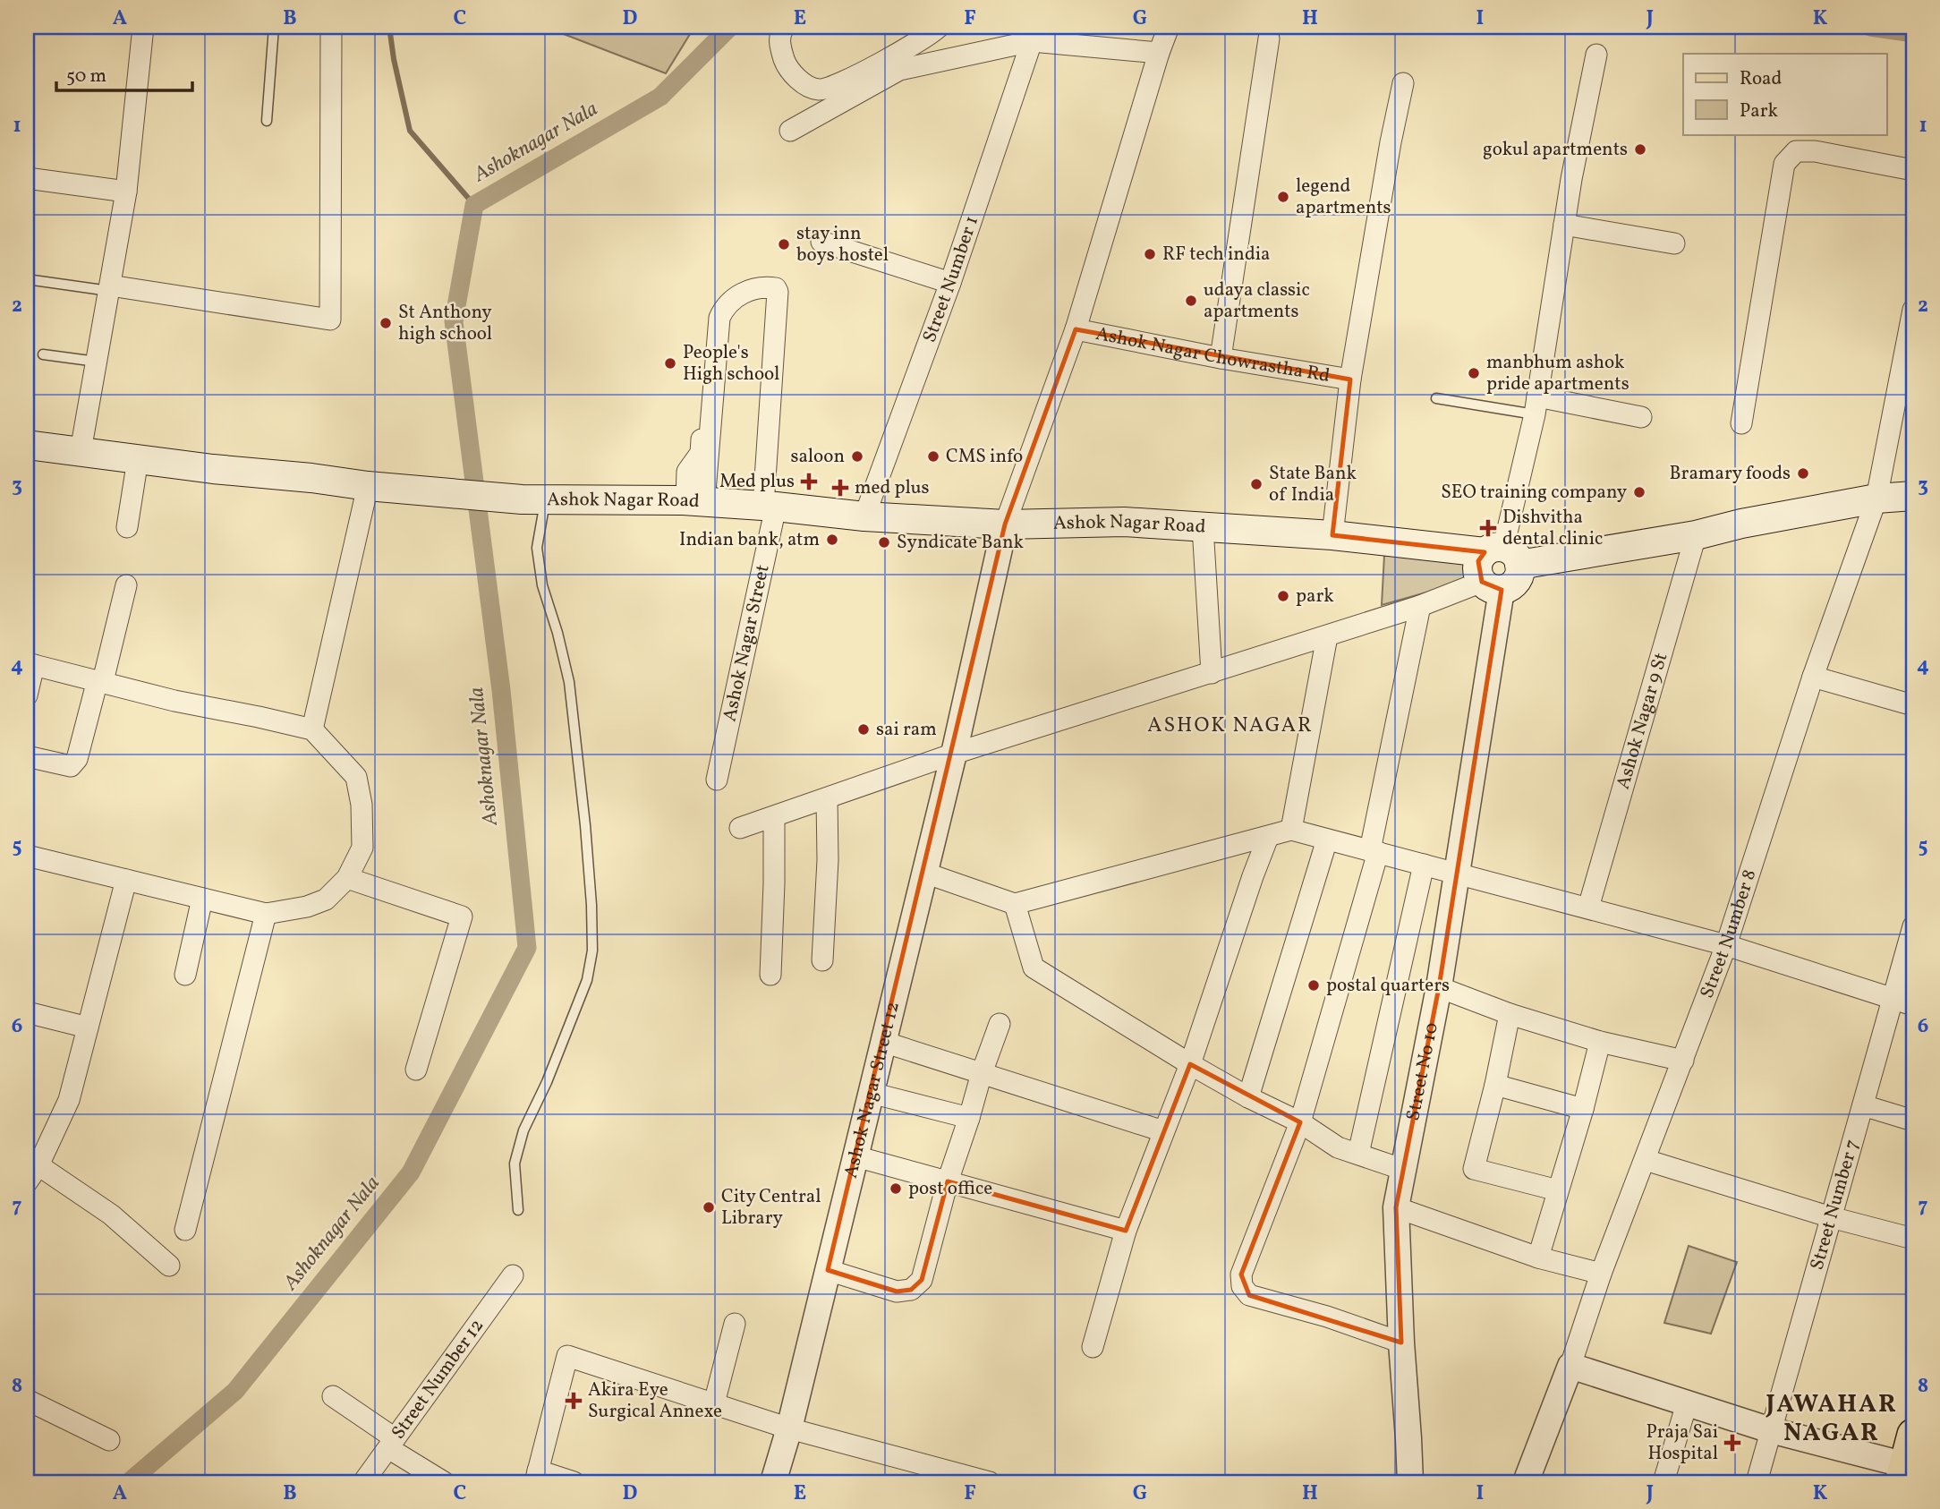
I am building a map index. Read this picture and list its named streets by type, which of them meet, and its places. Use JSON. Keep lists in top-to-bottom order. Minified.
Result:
{"streets":{"main road":["Ashok Nagar Road"],"street":["Street Number 1","Ashok Nagar Chowrastha Rd","Ashok Nagar Street","Ashok Nagar 9 St","Street Number 8","Street No 10","Ashok Nagar Street 12","Street Number 7","Street Number 12"]},"crossings":[["Street Number 1","Ashok Nagar Road"],["Ashok Nagar Road","Ashok Nagar Street"],["Ashok Nagar Road","Ashok Nagar 9 St"],["Ashok Nagar Road","Street Number 8"],["Ashok Nagar Road","Ashok Nagar Street 12"]],"districts":["ASHOK NAGAR","JAWAHAR NAGAR"],"water":["Ashoknagar Nala"],"places":{"other":["gokul apartments","legend apartments","stay inn boys hostel","RF tech india","udaya classic apartments","St Anthony high school","People's High school","manbhum ashok pride apartments","saloon","CMS info","Bramary foods","State Bank of India","SEO training company","Indian bank, atm","Syndicate Bank","park","sai ram","postal quarters","post office","City Central Library"],"health":["Med plus","med plus","Dishvitha dental clinic","Akira Eye Surgical Annexe","Praja Sai Hospital"]},"legend":["Road","Park"],"scale_bar":"50 m","grid":{"columns":["A","B","C","D","E","F","G","H","I","J","K"],"rows":["1","2","3","4","5","6","7","8"]}}
